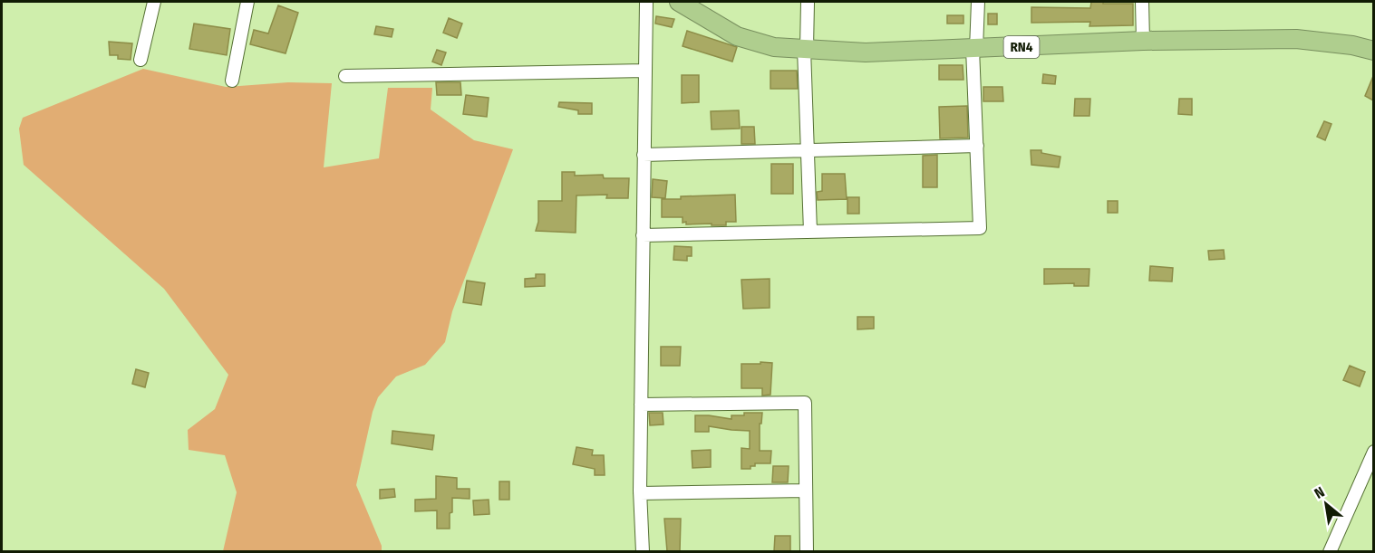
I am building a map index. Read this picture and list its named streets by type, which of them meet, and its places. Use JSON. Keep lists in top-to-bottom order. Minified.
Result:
{"streets":{"highway":["RN4"]},"north":"top left"}
